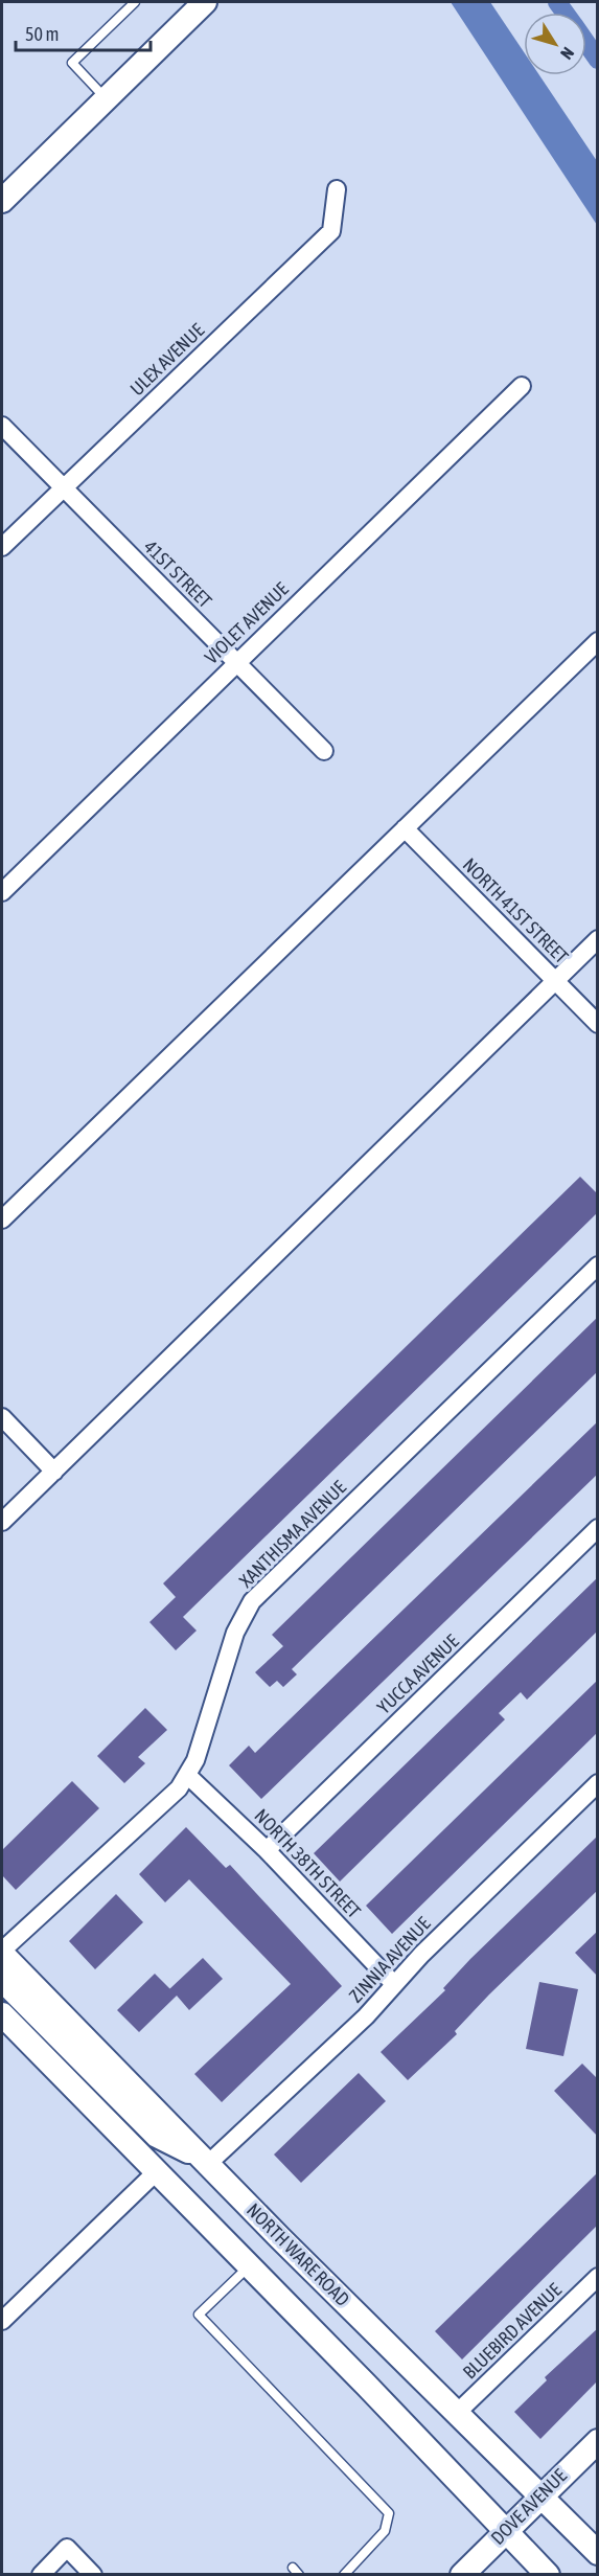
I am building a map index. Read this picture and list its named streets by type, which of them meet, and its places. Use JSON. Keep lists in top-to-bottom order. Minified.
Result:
{"streets":{"main road":["NORTH WARE ROAD","DOVE AVENUE"],"street":["ULEX AVENUE","41ST STREET","VIOLET AVENUE","NORTH 41ST STREET","XANTHISMA AVENUE","YUCCA AVENUE","NORTH 38TH STREET","ZINNIA AVENUE","BLUEBIRD AVENUE"]},"crossings":[["ULEX AVENUE","41ST STREET"],["41ST STREET","VIOLET AVENUE"],["XANTHISMA AVENUE","NORTH 38TH STREET"],["XANTHISMA AVENUE","NORTH WARE ROAD"],["YUCCA AVENUE","NORTH 38TH STREET"],["NORTH 38TH STREET","ZINNIA AVENUE"],["ZINNIA AVENUE","NORTH WARE ROAD"],["NORTH WARE ROAD","BLUEBIRD AVENUE"],["NORTH WARE ROAD","DOVE AVENUE"]],"scale_bar":"50 m","north":"bottom right"}
